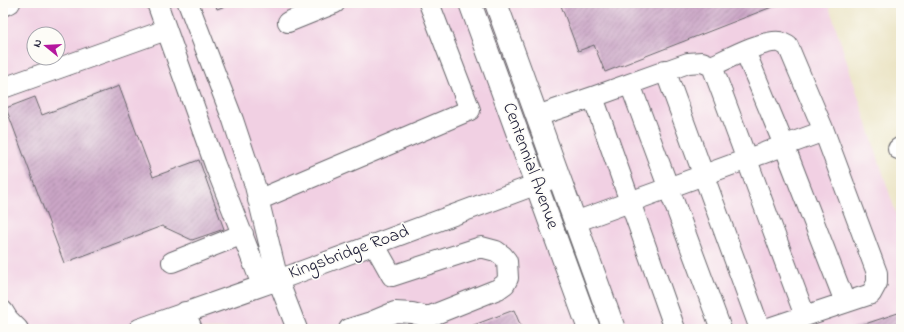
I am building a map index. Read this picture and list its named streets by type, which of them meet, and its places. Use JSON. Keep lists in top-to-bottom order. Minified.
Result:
{"streets":{"main road":["Centennial Avenue"],"street":["Kingsbridge Road"]},"crossings":[["Centennial Avenue","Kingsbridge Road"]],"north":"left"}
